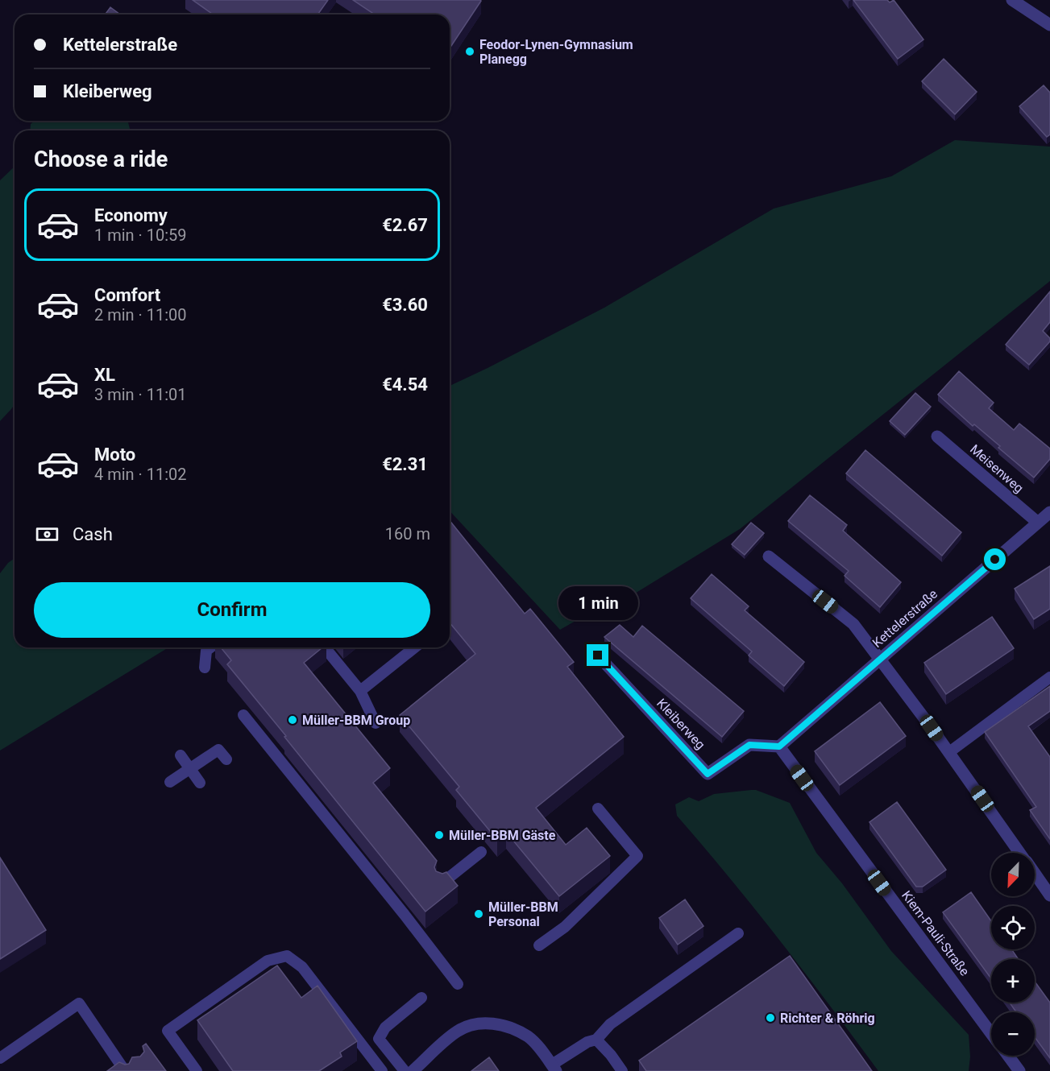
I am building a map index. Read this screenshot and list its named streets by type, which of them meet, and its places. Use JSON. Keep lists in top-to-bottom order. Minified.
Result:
{"streets":{"street":["Meisenweg","Kettelerstraße","Kleiberweg","Kiem-Pauli-Straße"]},"crossings":[["Meisenweg","Kettelerstraße"],["Kettelerstraße","Kleiberweg"],["Kettelerstraße","Kiem-Pauli-Straße"],["Kleiberweg","Kiem-Pauli-Straße"]],"places":["Feodor-Lynen-Gymnasium Planegg","Müller-BBM Group","Müller-BBM Gäste","Müller-BBM Personal","Richter & Röhrig"],"north":"bottom left","page":{"banner":["Kettelerstraße","Kleiberweg"],"heading":"Choose a ride","list":[{"name":"Economy","note":"1 min · 10:59","value":"€2.67"},{"name":"Comfort","note":"2 min · 11:00","value":"€3.60"},{"name":"XL","note":"3 min · 11:01","value":"€4.54"},{"name":"Moto","note":"4 min · 11:02","value":"€2.31"}],"pay":["Cash","160 m"],"buttons":"Confirm","bubble":"1 min","map_buttons":["+","−"]}}
